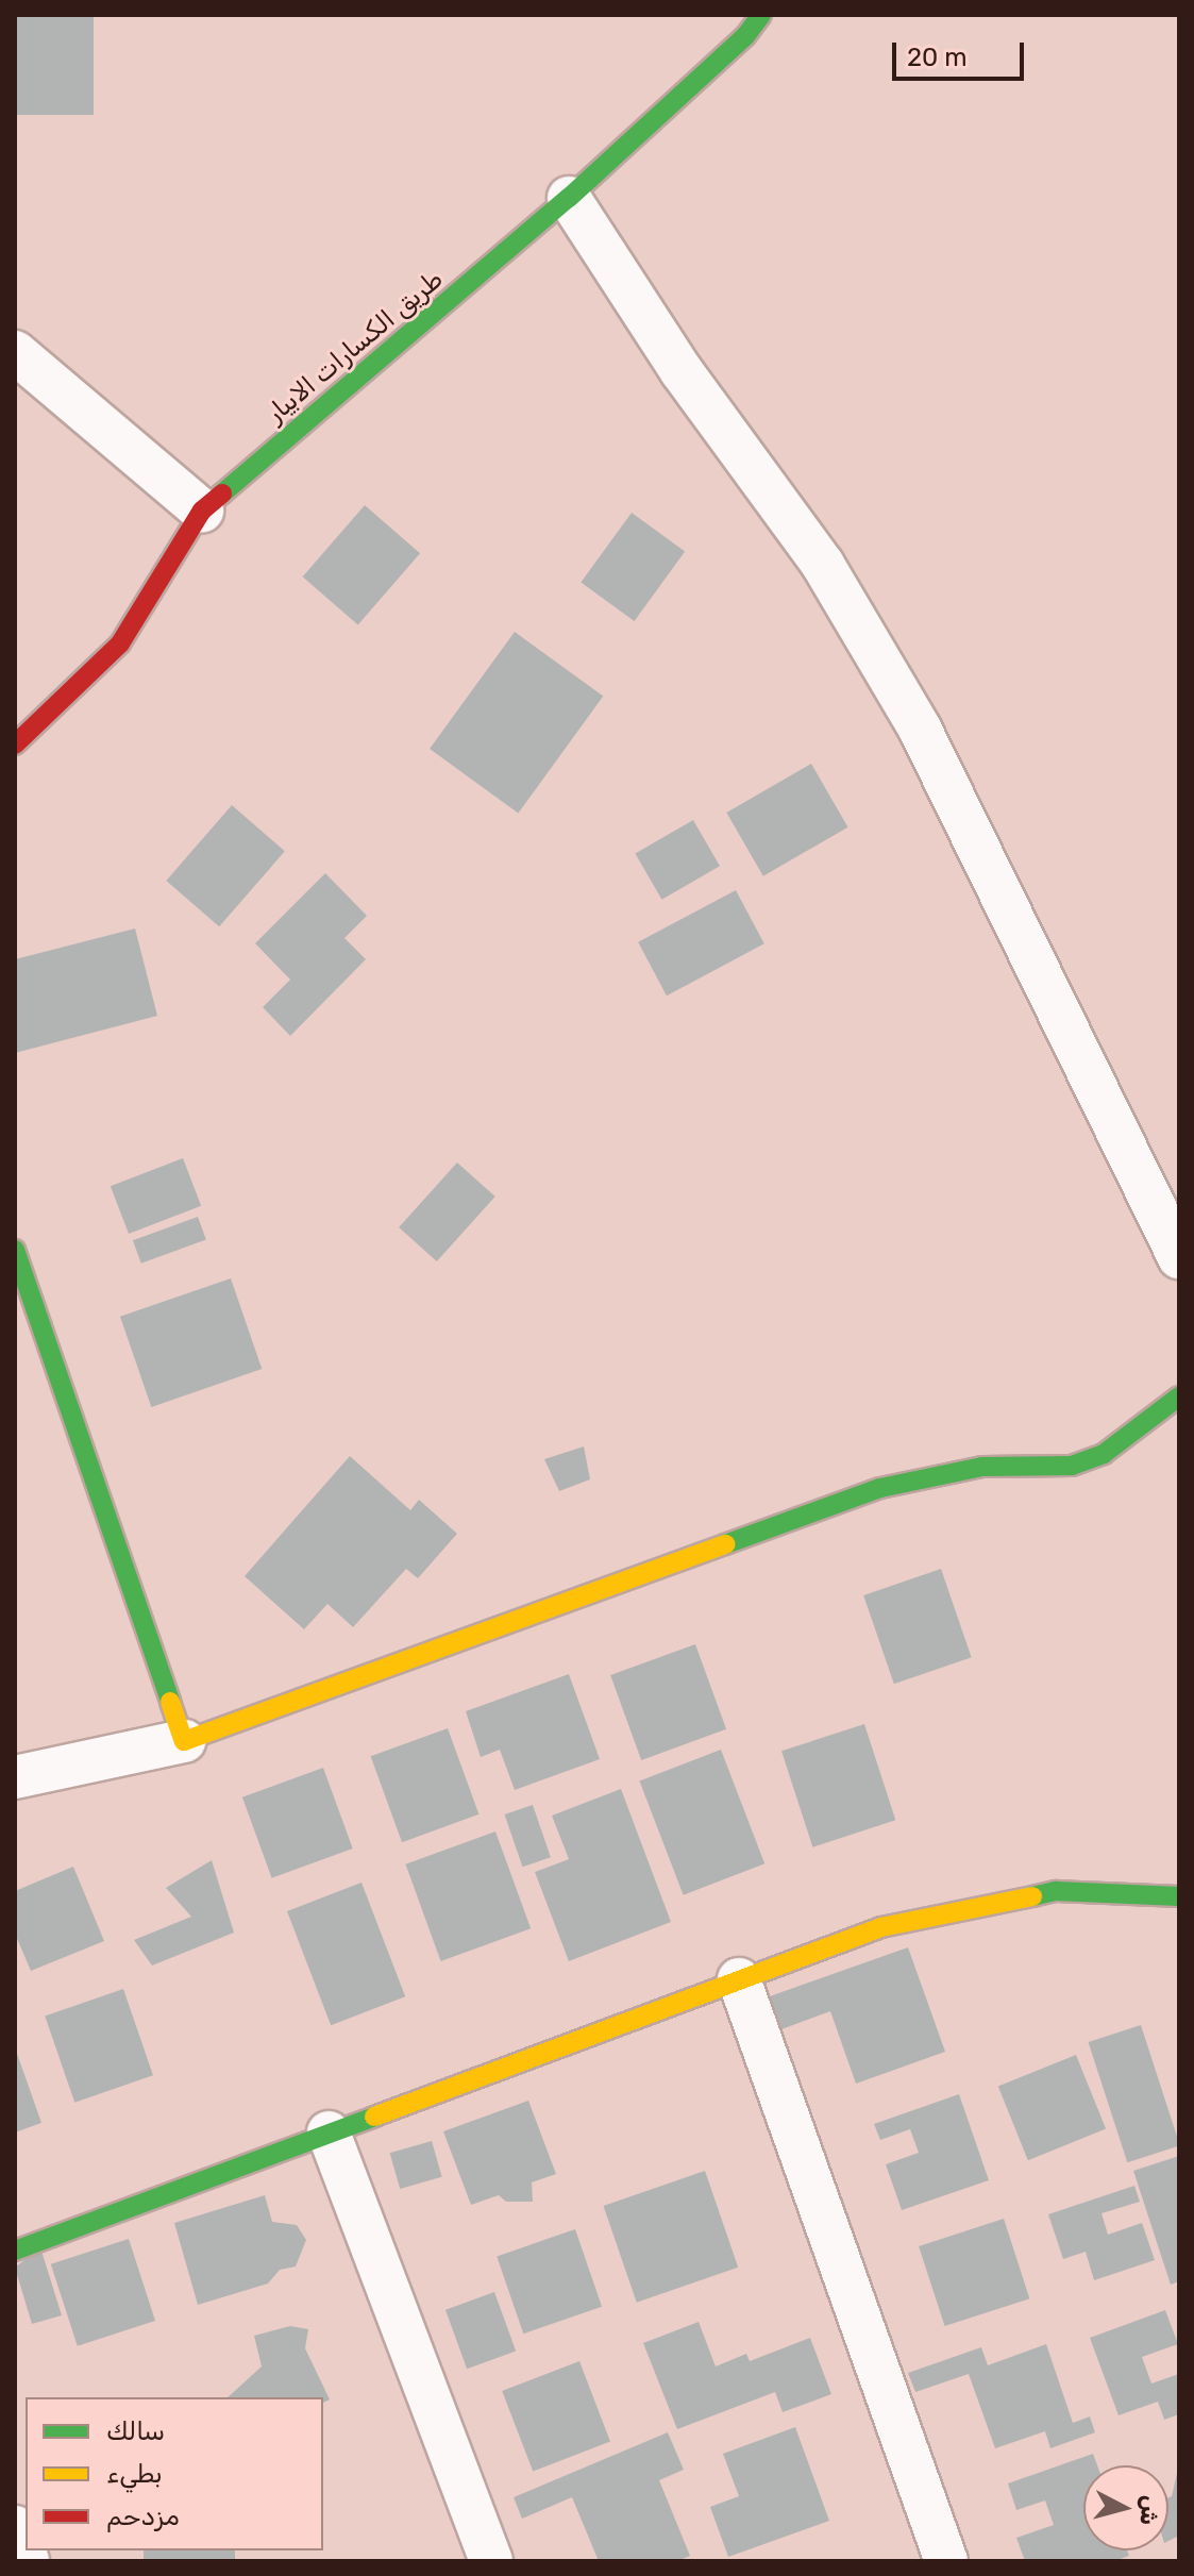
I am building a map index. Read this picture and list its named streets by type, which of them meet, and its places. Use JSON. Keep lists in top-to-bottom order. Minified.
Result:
{"streets":{"street":["طريق الكسارات الابيار"]},"legend":["سالك","بطيء","مزدحم"],"scale_bar":"20 m","north":"right"}
